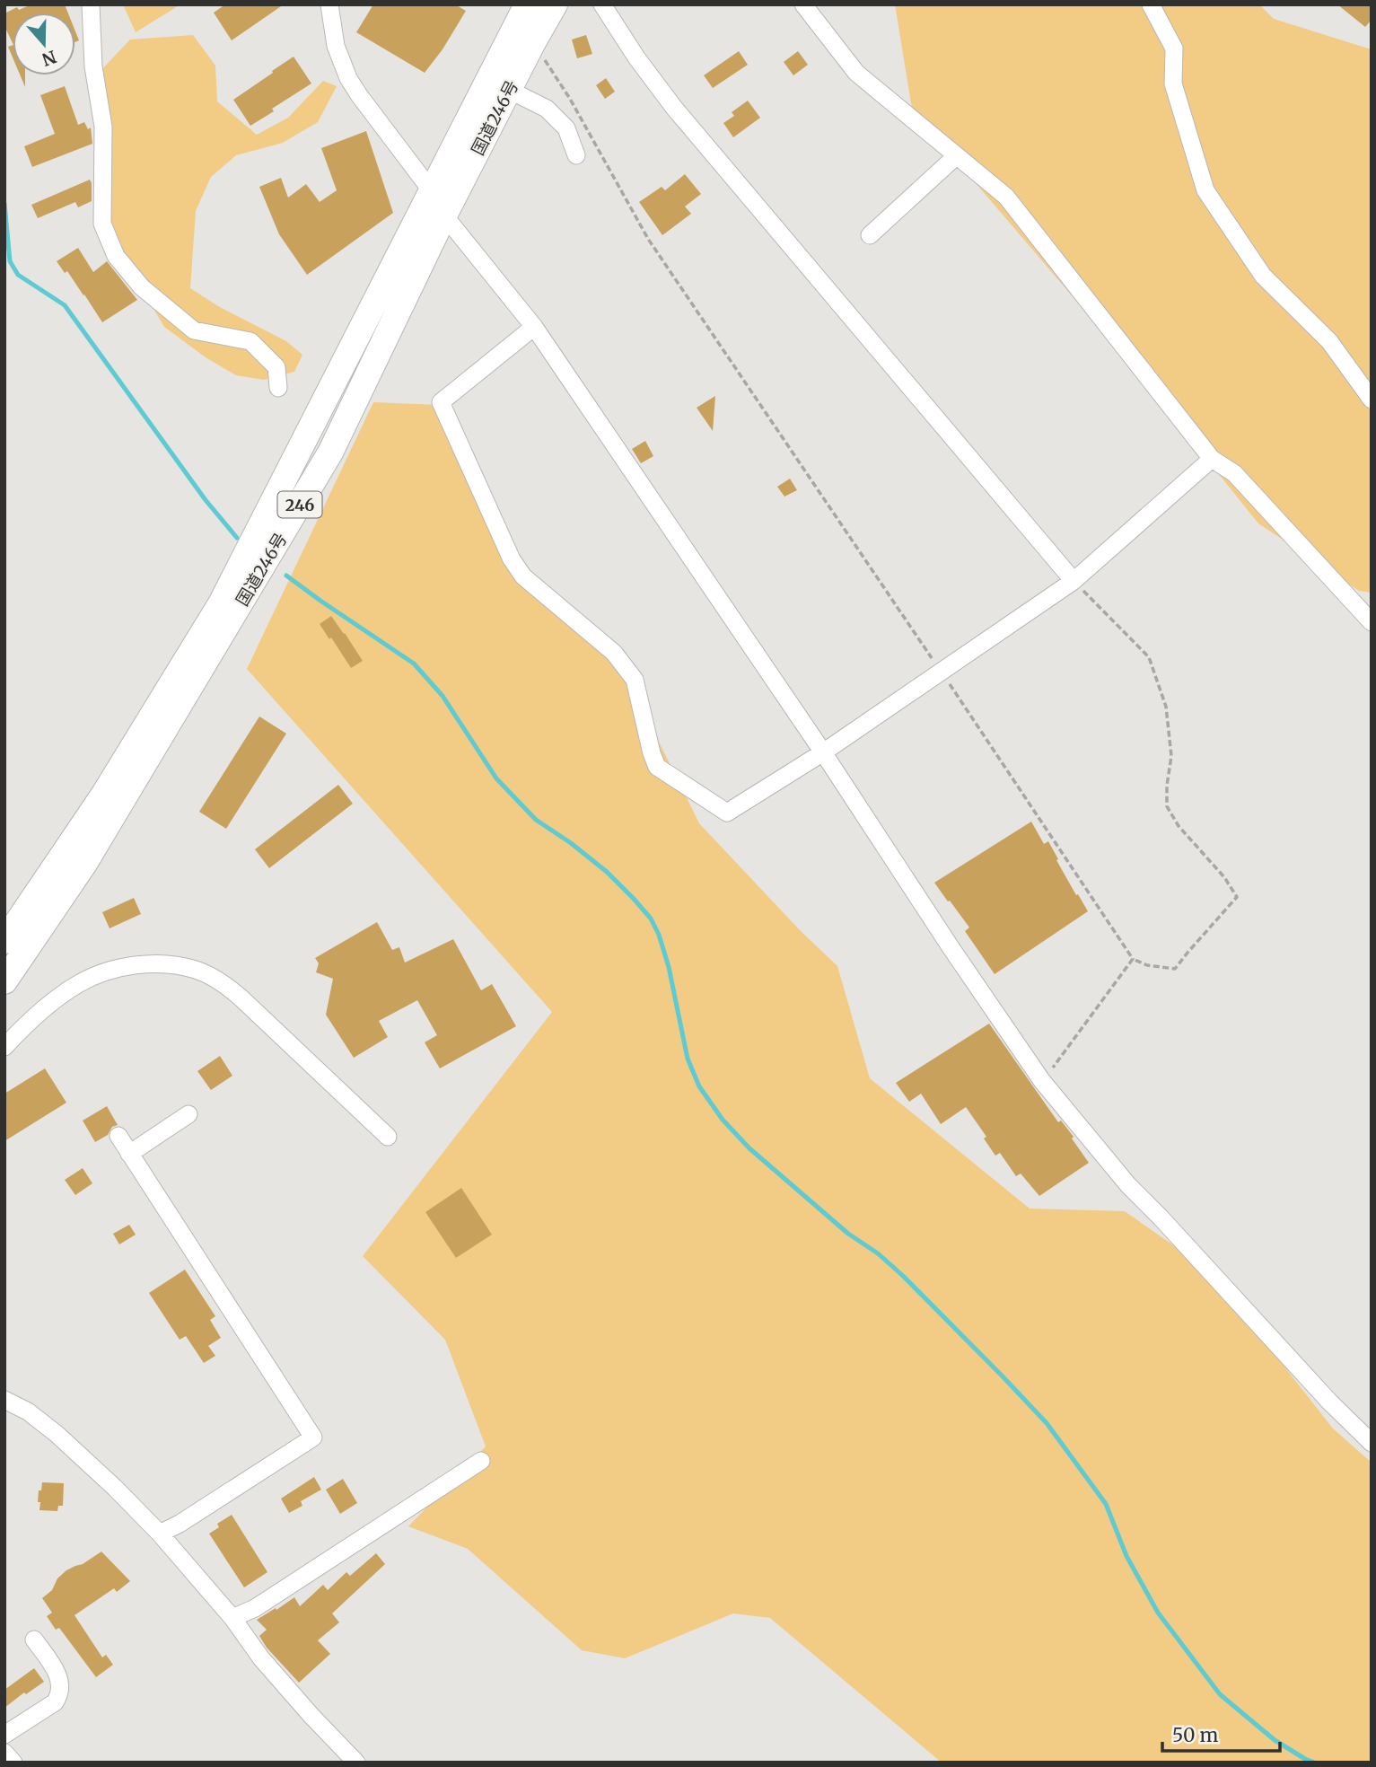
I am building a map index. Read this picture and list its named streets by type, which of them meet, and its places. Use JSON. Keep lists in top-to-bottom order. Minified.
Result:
{"streets":{"highway":["国道246号","246"]},"scale_bar":"50 m","north":"bottom"}
